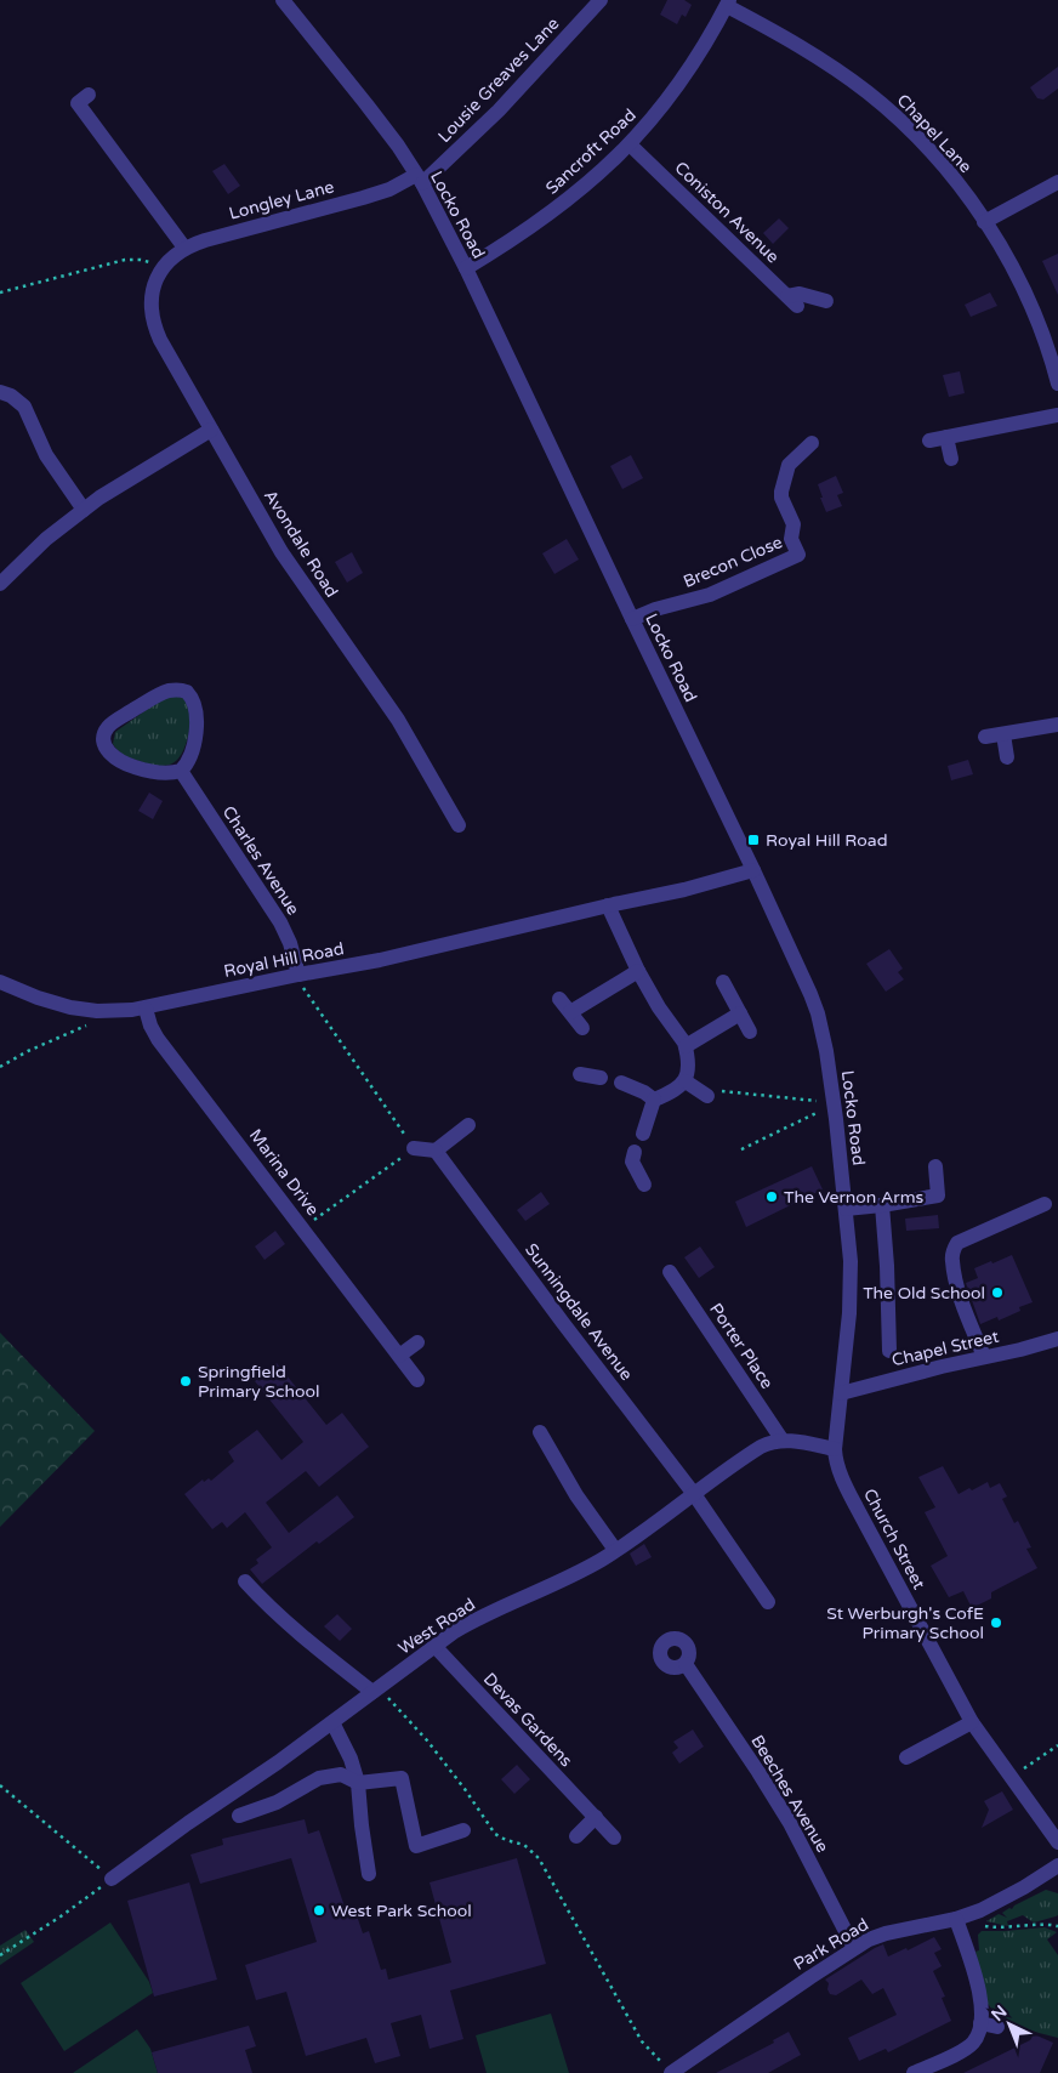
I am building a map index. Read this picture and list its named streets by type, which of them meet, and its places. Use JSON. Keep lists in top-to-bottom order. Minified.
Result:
{"streets":{"street":["Lousie Greaves Lane","Chapel Lane","Sancroft Road","Longley Lane","Coniston Avenue","Locko Road","Avondale Road","Brecon Close","Charles Avenue","Royal Hill Road","Marina Drive","Sunningdale Avenue","Porter Place","Chapel Street","Church Street","West Road","Devas Gardens","Beeches Avenue","Park Road"]},"crossings":[["Lousie Greaves Lane","Longley Lane"],["Lousie Greaves Lane","Locko Road"],["Chapel Lane","Sancroft Road"],["Sancroft Road","Coniston Avenue"],["Sancroft Road","Locko Road"],["Longley Lane","Locko Road"],["Longley Lane","Avondale Road"],["Locko Road","Brecon Close"],["Locko Road","Royal Hill Road"],["Locko Road","Chapel Street"],["Locko Road","Church Street"],["Charles Avenue","Royal Hill Road"],["Royal Hill Road","Marina Drive"],["Sunningdale Avenue","West Road"],["Porter Place","West Road"],["Chapel Street","Church Street"],["Church Street","West Road"],["West Road","Devas Gardens"],["Beeches Avenue","Park Road"]],"places":{"transit":["Royal Hill Road"],"other":["The Vernon Arms","The Old School","Springfield Primary School","St Werburgh's CofE Primary School","West Park School"]},"north":"top left"}
